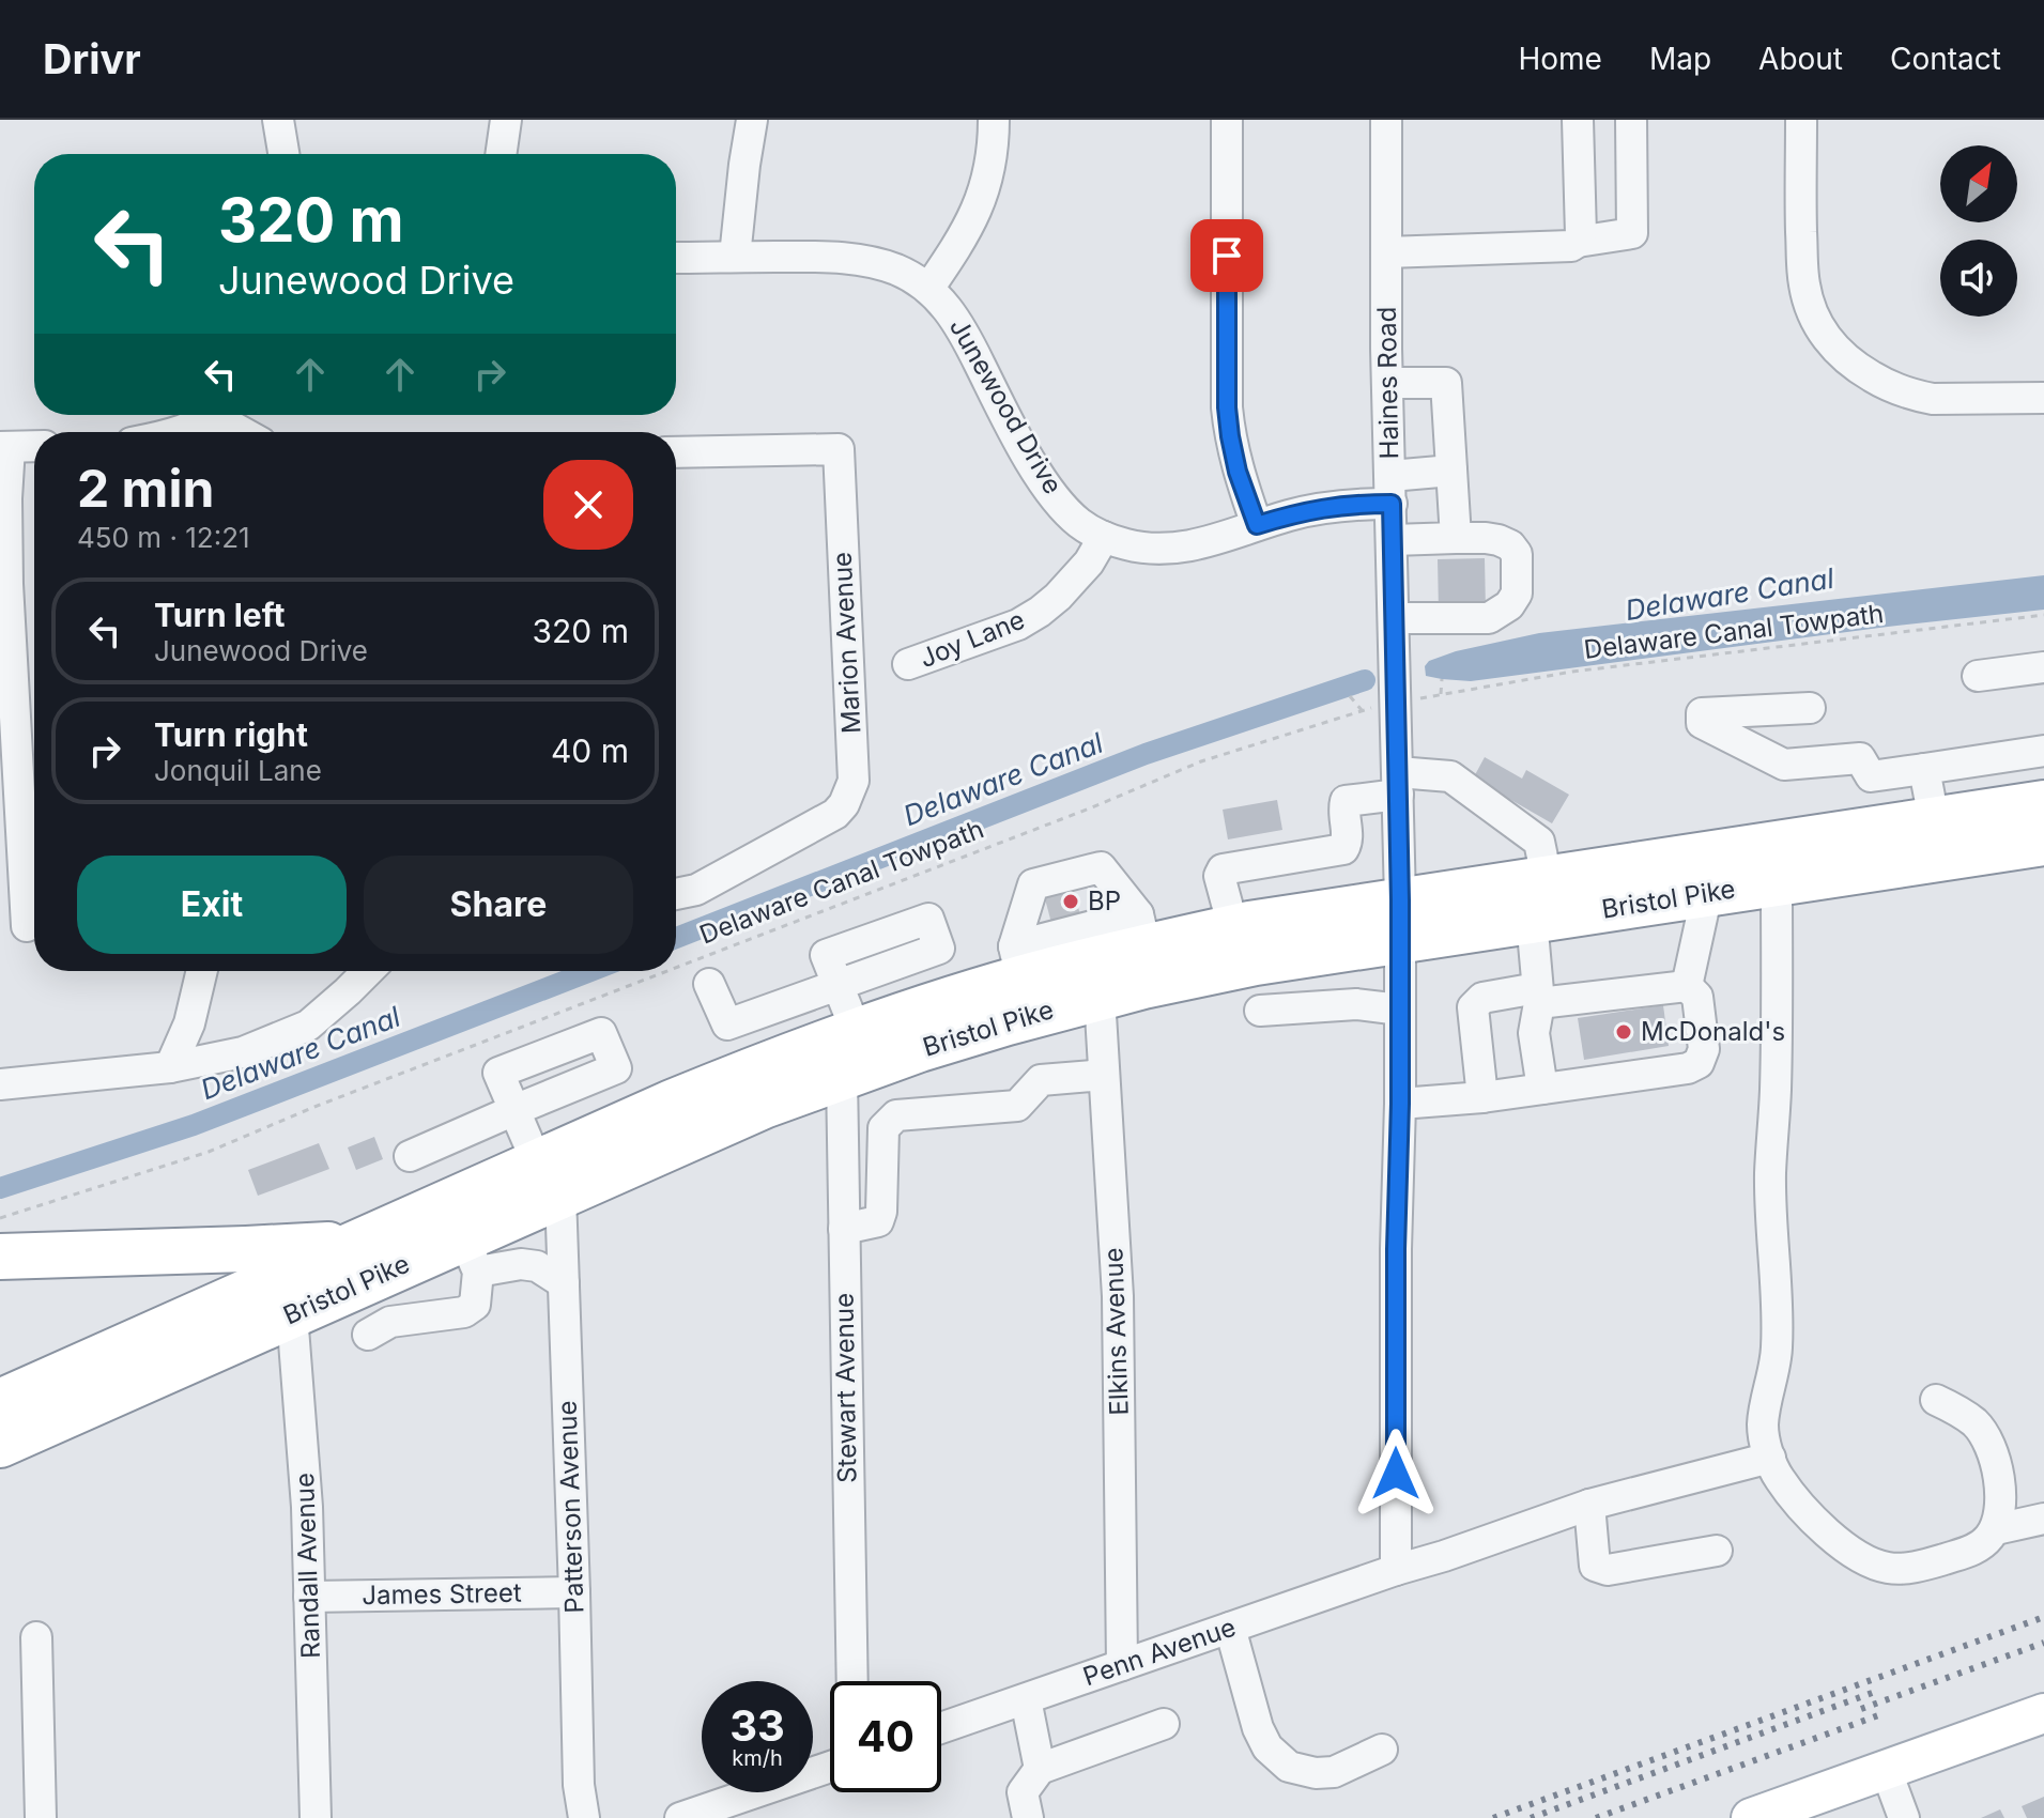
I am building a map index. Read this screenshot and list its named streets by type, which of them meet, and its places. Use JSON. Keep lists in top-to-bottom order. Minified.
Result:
{"streets":{"highway":["Bristol Pike"],"street":["Haines Road","Junewood Drive","Joy Lane","Marion Avenue","Elkins Avenue","Stewart Avenue","Patterson Avenue","Randall Avenue","James Street","Penn Avenue"],"path":["Delaware Canal Towpath"]},"crossings":[["Haines Road","Junewood Drive"],["Haines Road","Bristol Pike"],["Haines Road","Penn Avenue"],["Junewood Drive","Joy Lane"],["Bristol Pike","Elkins Avenue"],["Bristol Pike","Stewart Avenue"],["Bristol Pike","Patterson Avenue"],["Bristol Pike","Randall Avenue"],["Elkins Avenue","Penn Avenue"],["Patterson Avenue","James Street"],["Randall Avenue","James Street"]],"water":["Delaware Canal"],"places":["BP","McDonald's"],"north":"top right","page":{"header":"Drivr","nav":["Home","Map","About","Contact"],"turn":["320 m","Junewood Drive"],"heading":["2 min","450 m · 12:21"],"list":[{"name":"Turn left","note":"Junewood Drive","value":"320 m"},{"name":"Turn right","note":"Jonquil Lane","value":"40 m"}],"buttons":["Exit","Share"],"speed":"33 km/h","limit":"40"}}
